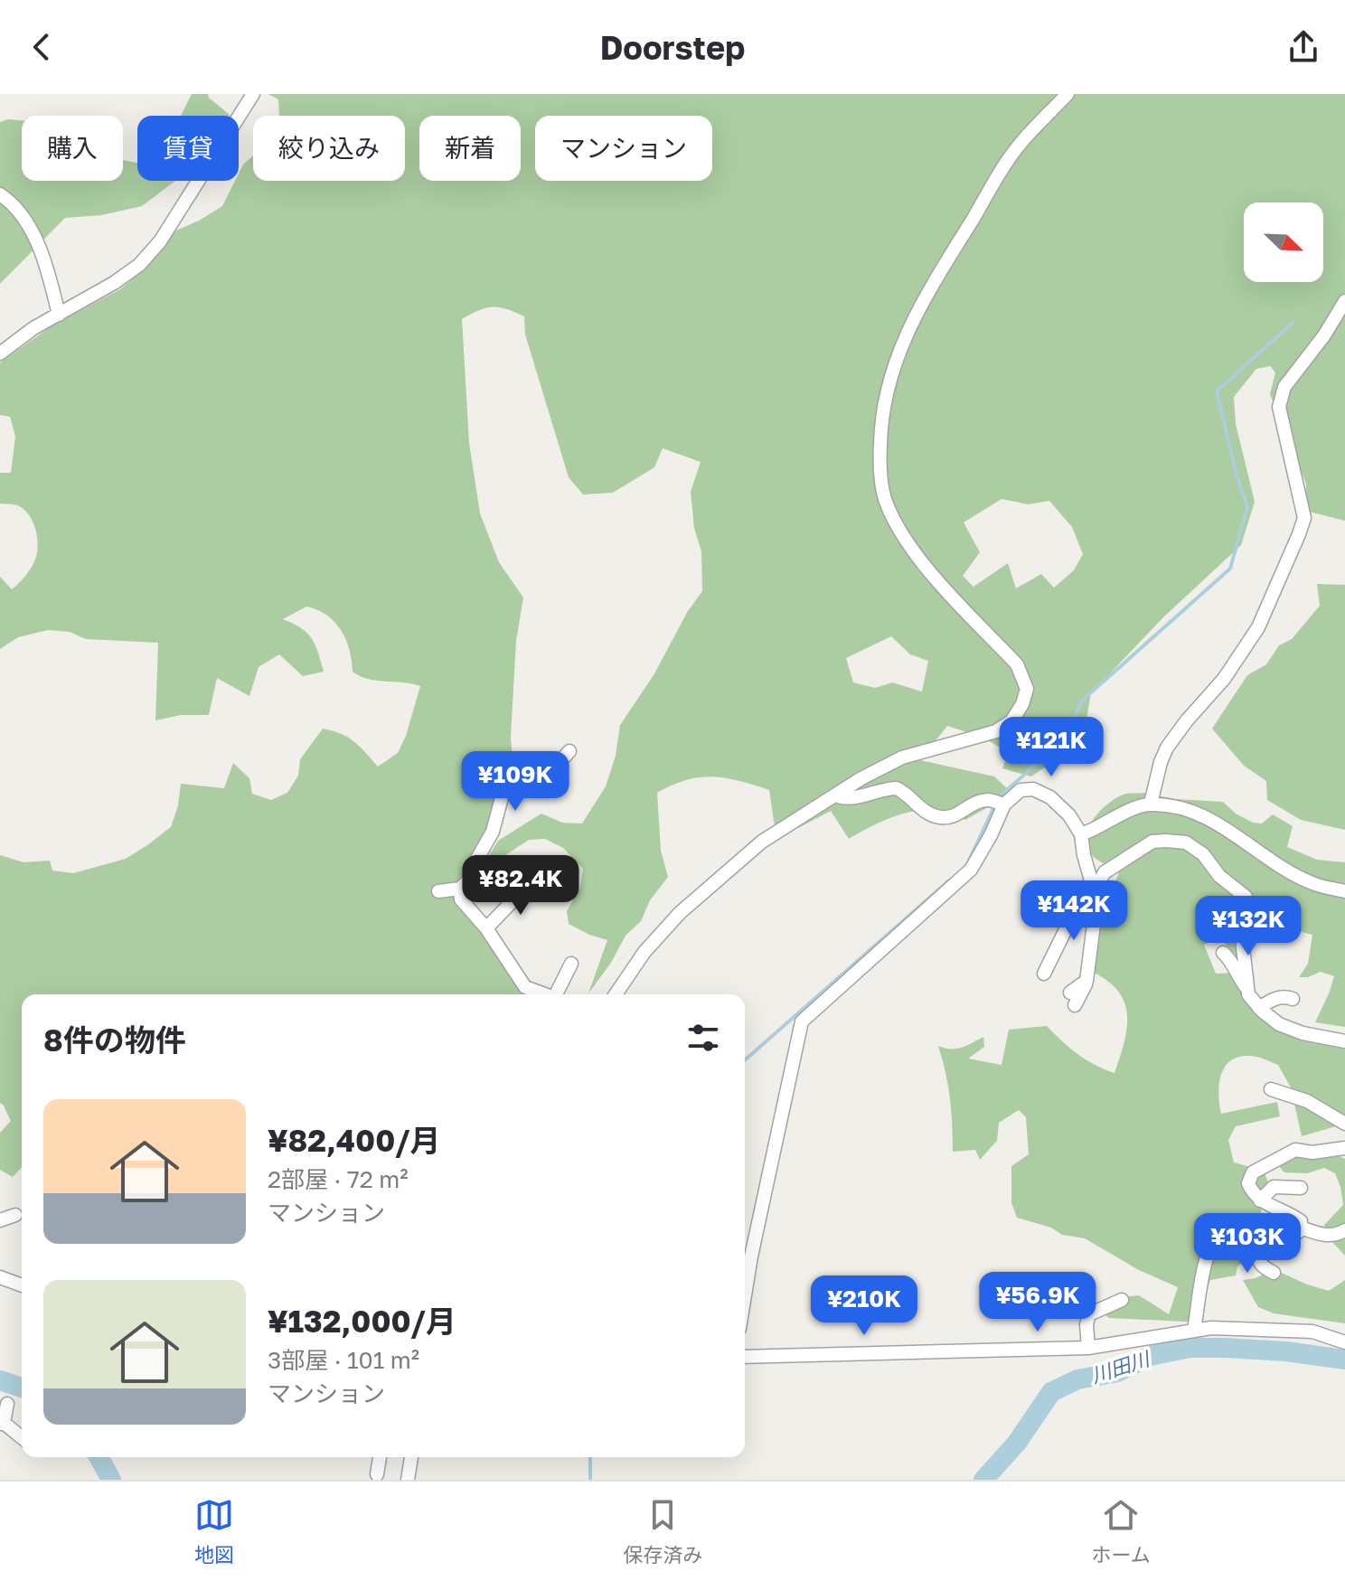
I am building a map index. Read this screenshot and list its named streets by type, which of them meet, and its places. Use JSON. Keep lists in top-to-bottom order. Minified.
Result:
{"water":["川田川"],"north":"bottom right","page":{"header":"Doorstep","chip":["購入","賃貸","絞り込み","新着","マンション"],"price":["¥121K","¥109K","¥82.4K","¥142K","¥132K","¥103K","¥56.9K","¥210K"],"heading":"8件の物件","list":[{"name":"¥82,400/月","note":"2部屋 · 72 m² · マンション"},{"name":"¥132,000/月","note":"3部屋 · 101 m² · マンション"}],"tabs":["地図","保存済み","ホーム"]}}
